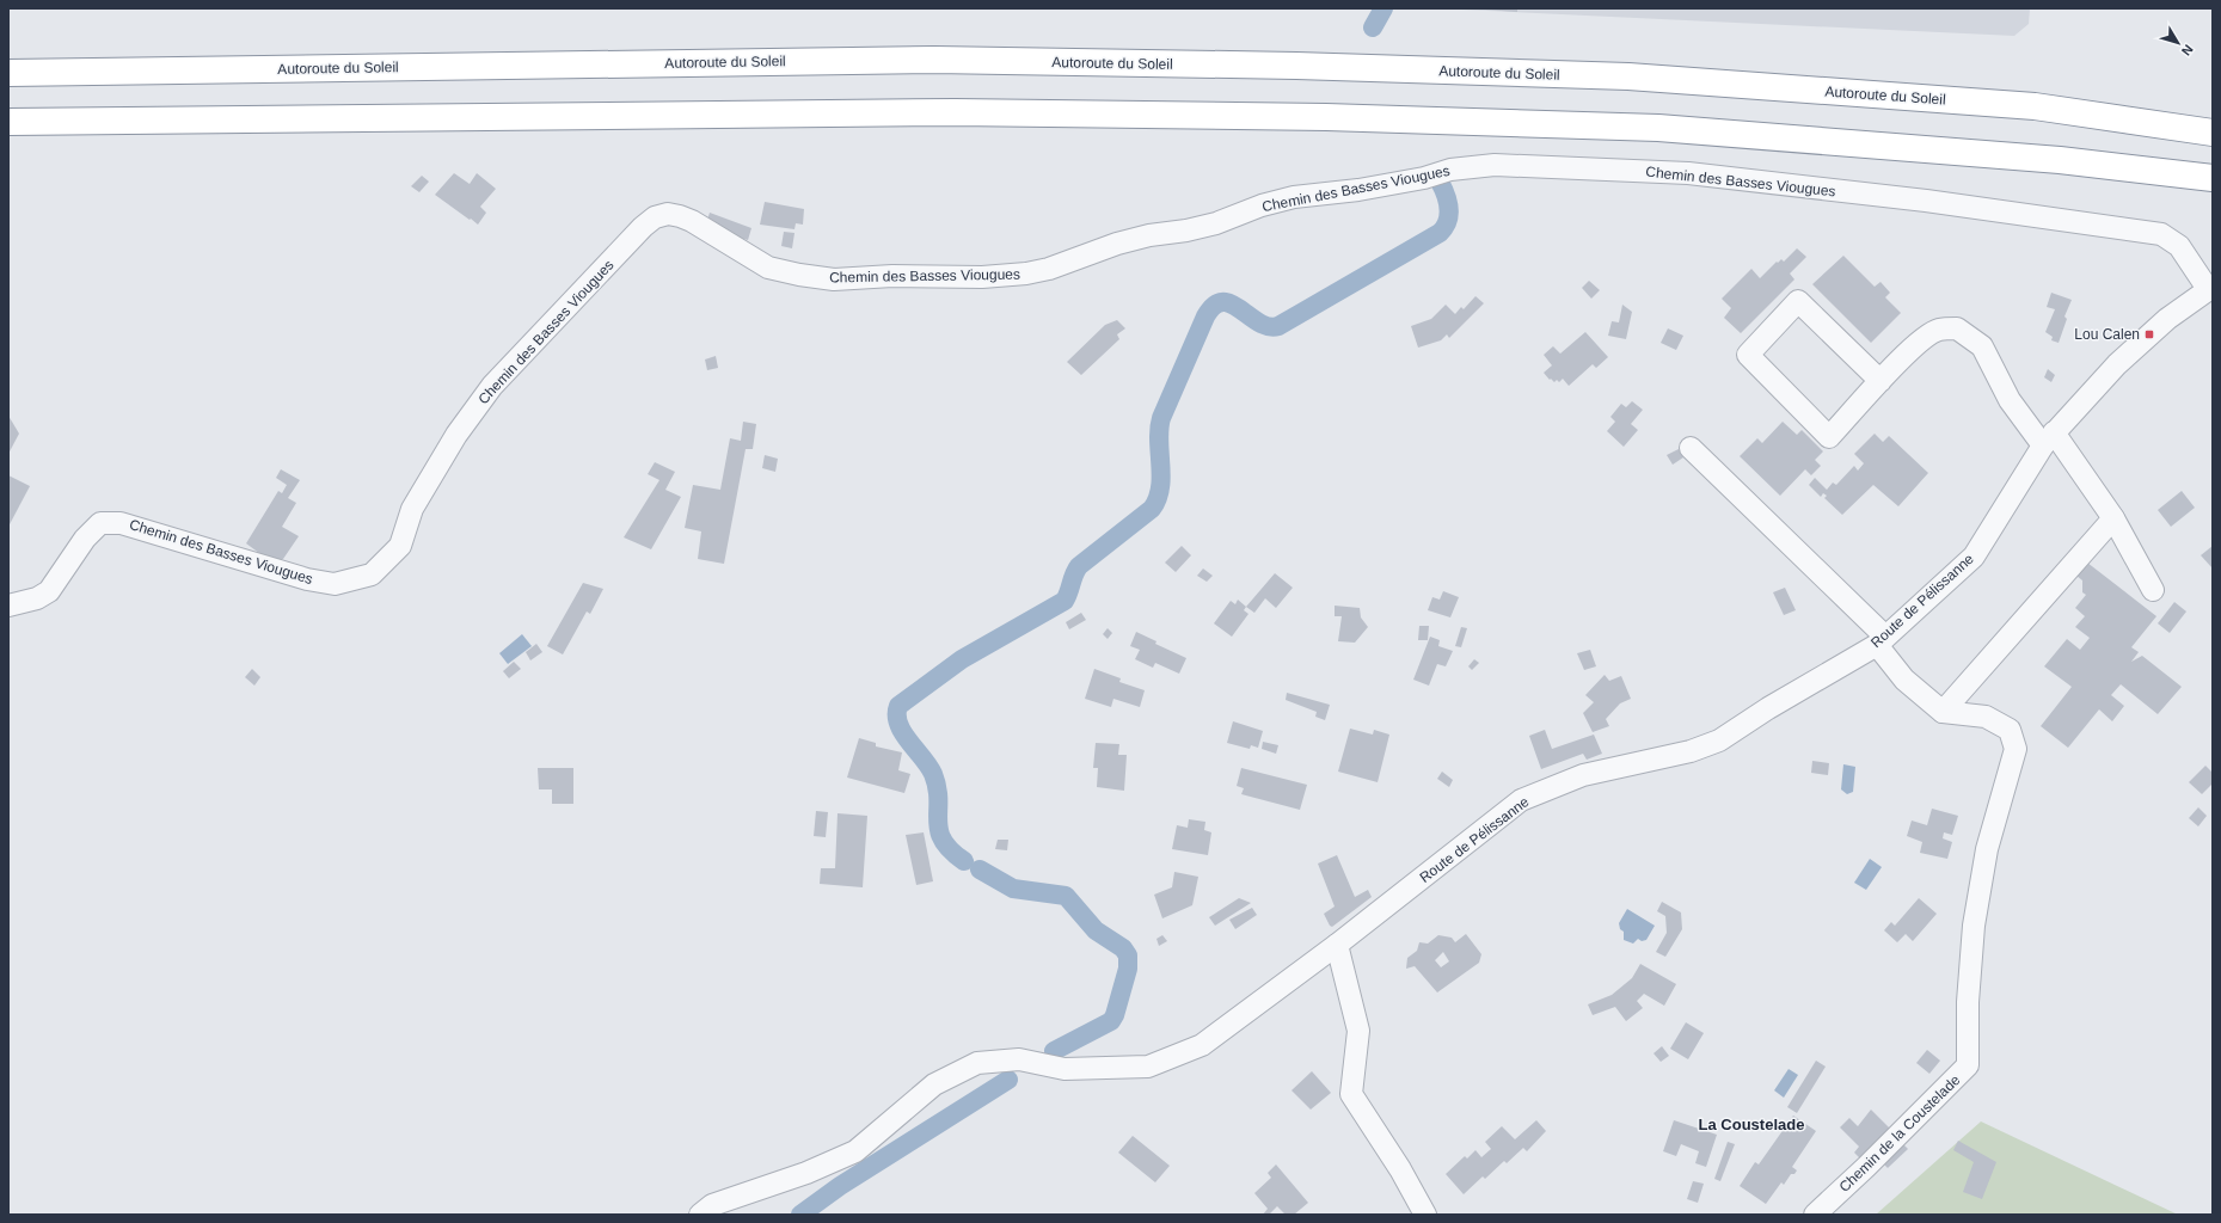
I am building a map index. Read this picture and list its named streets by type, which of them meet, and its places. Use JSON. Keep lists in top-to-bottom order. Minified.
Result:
{"streets":{"highway":["Autoroute du Soleil"],"street":["Chemin des Basses Viougues","Route de Pélissanne","Chemin de la Coustelade"]},"crossings":[["Chemin des Basses Viougues","Route de Pélissanne"]],"districts":["La Coustelade"],"places":{"transit":["Lou Calen"]},"north":"bottom right"}
